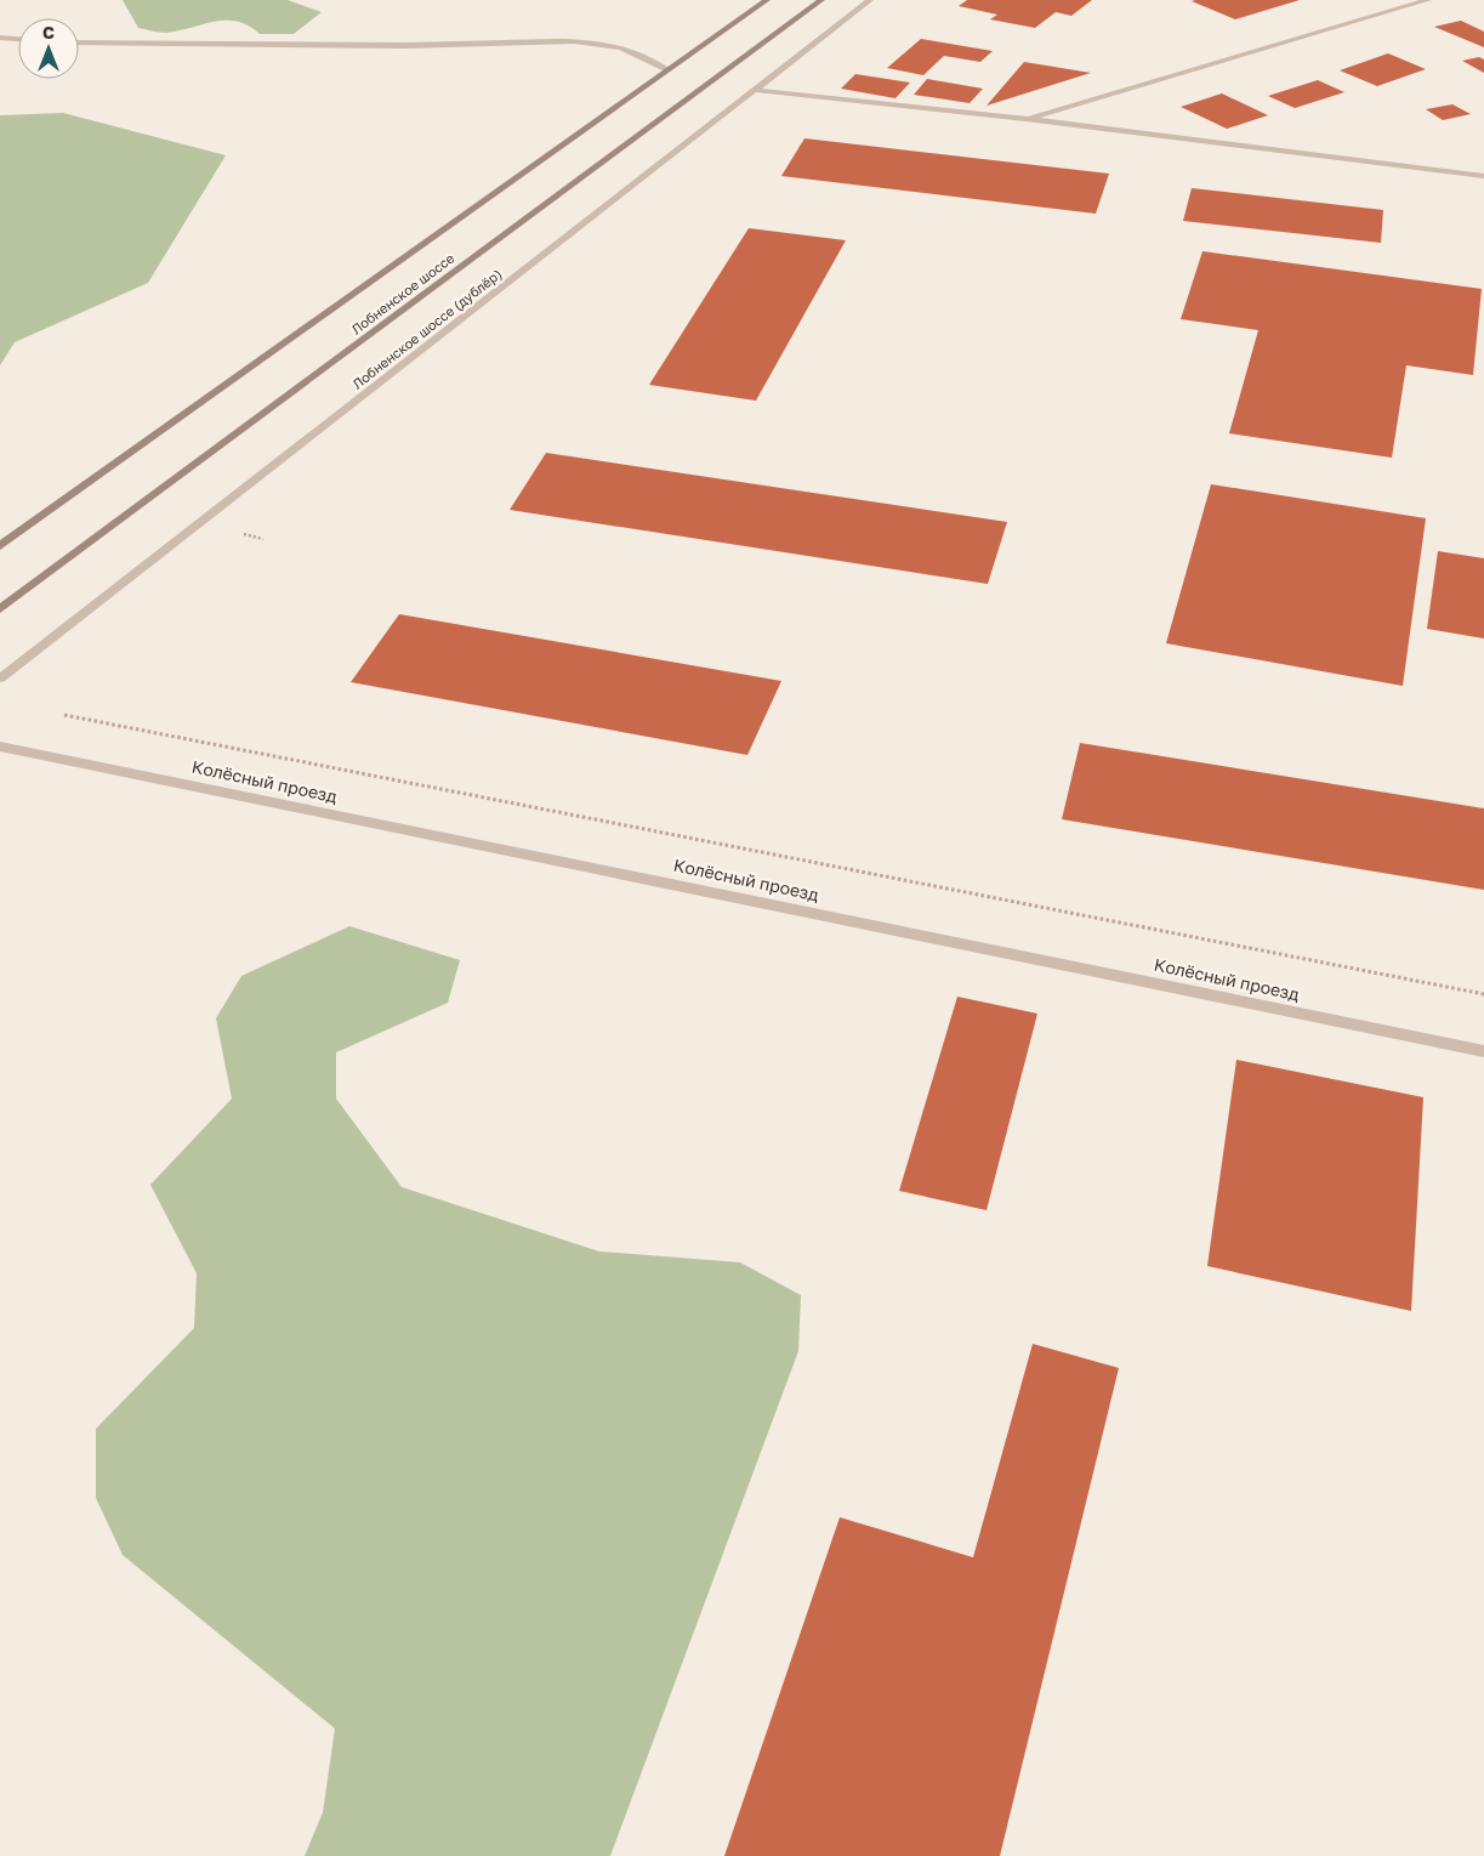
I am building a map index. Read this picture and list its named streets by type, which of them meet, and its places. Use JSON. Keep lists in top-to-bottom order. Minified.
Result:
{"streets":{"main road":["Лобненское шоссе"],"street":["Лобненское шоссе (дублёр)","Колёсный проезд"]},"north":"top"}
